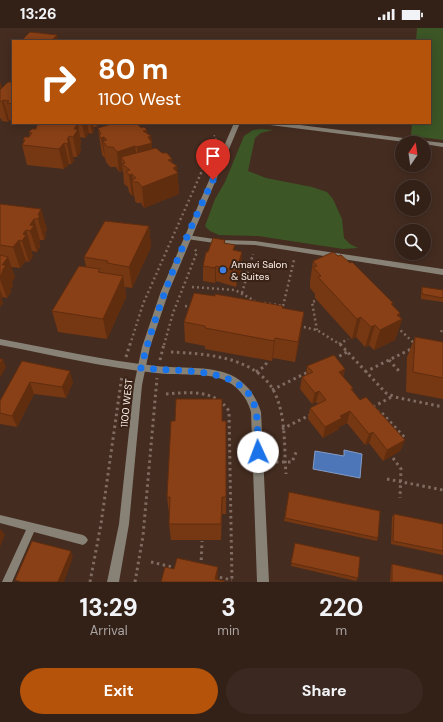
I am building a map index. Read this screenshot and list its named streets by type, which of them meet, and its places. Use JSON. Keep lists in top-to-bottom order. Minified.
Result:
{"streets":{"street":["1100 WEST"]},"places":["Amavi Salon & Suites"],"north":"top","page":{"status":"13:26","turn":["80 m","1100 West"],"eta":["13:29","Arrival","3","min","220","m"],"buttons":["Exit","Share"]}}
